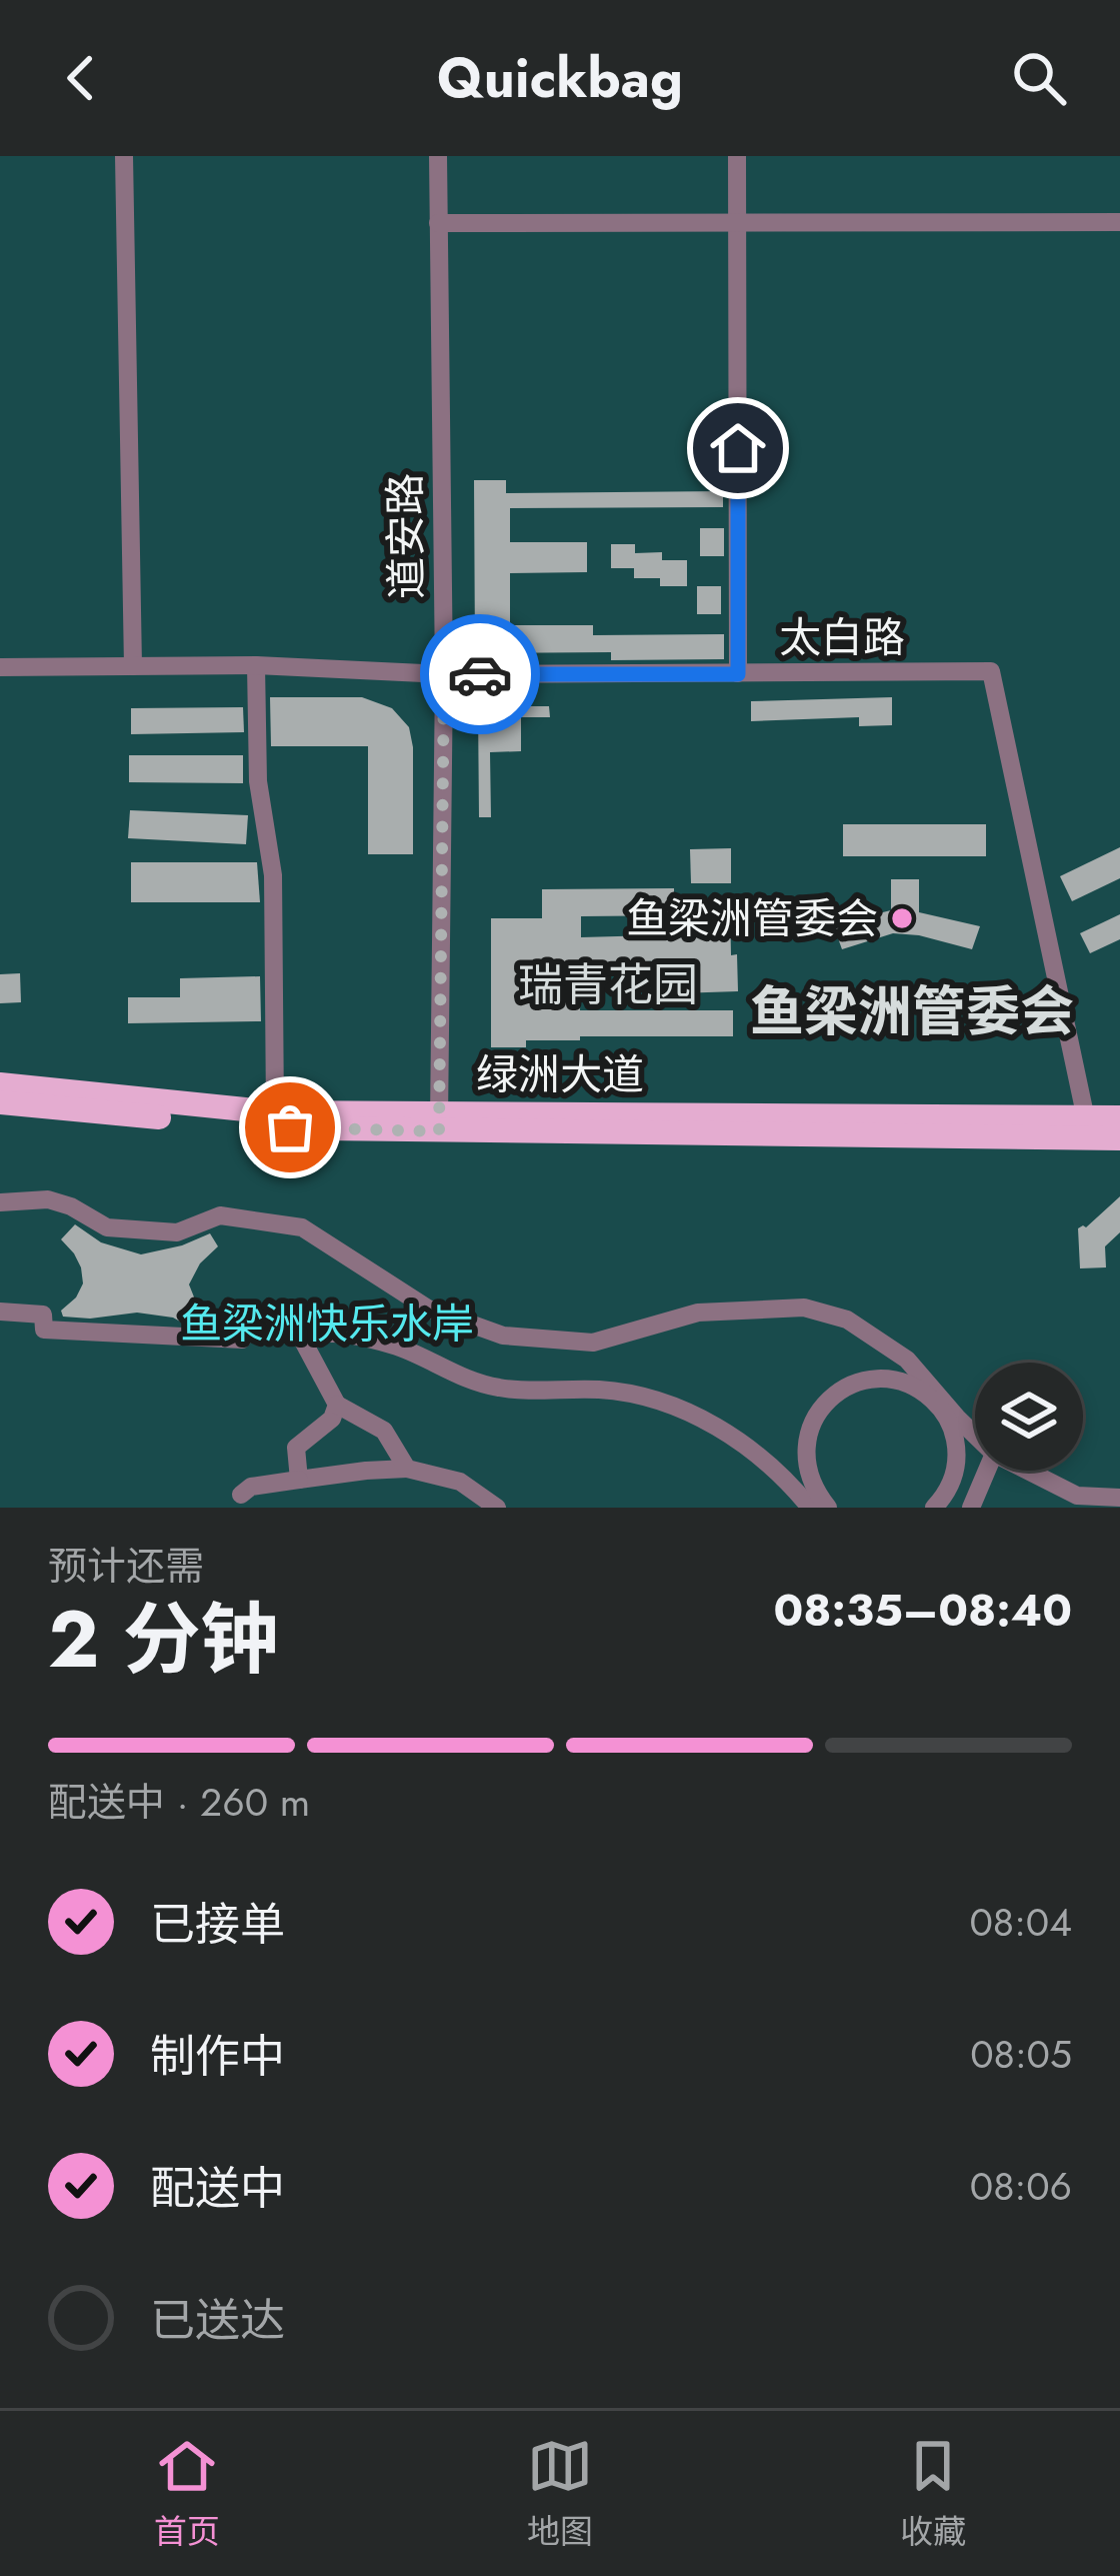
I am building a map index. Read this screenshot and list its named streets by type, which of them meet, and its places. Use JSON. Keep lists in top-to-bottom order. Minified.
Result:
{"streets":{"main road":["绿洲大道"],"street":["道安路","太白路"]},"crossings":[["道安路","太白路"],["道安路","绿洲大道"],["太白路","绿洲大道"]],"districts":["瑞青花园","鱼梁洲管委会"],"parks":["鱼梁洲快乐水岸"],"places":["鱼梁洲管委会"],"page":{"header":"Quickbag","heading":["2 分钟","预计还需","08:35–08:40"],"bar":"配送中 · 260 m","list":[["已接单","08:04"],["制作中","08:05"],["配送中","08:06"],"已送达"],"tabs":["首页","地图","收藏"]}}
